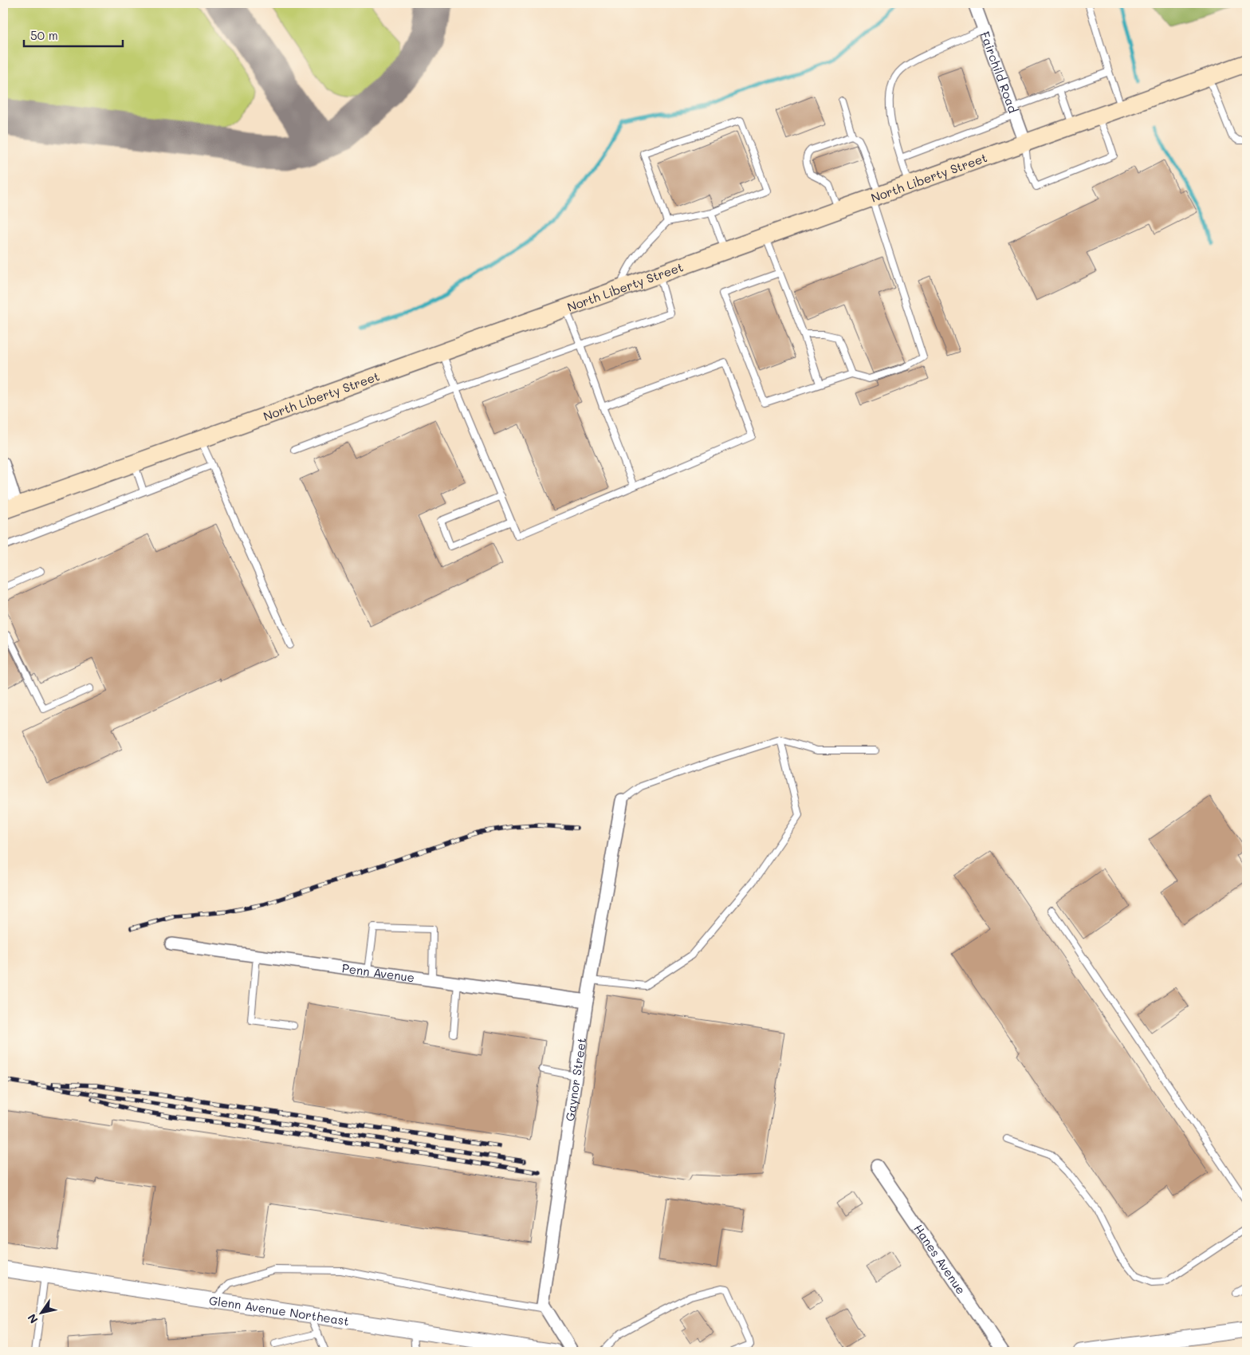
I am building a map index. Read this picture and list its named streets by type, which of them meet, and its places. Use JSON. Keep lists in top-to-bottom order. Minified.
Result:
{"streets":{"main road":["North Liberty Street"],"street":["Fairchild Road","Penn Avenue","Gaynor Street","Hanes Avenue","Glenn Avenue Northeast"]},"crossings":[["Fairchild Road","North Liberty Street"],["Penn Avenue","Gaynor Street"]],"scale_bar":"50 m","north":"bottom left"}
